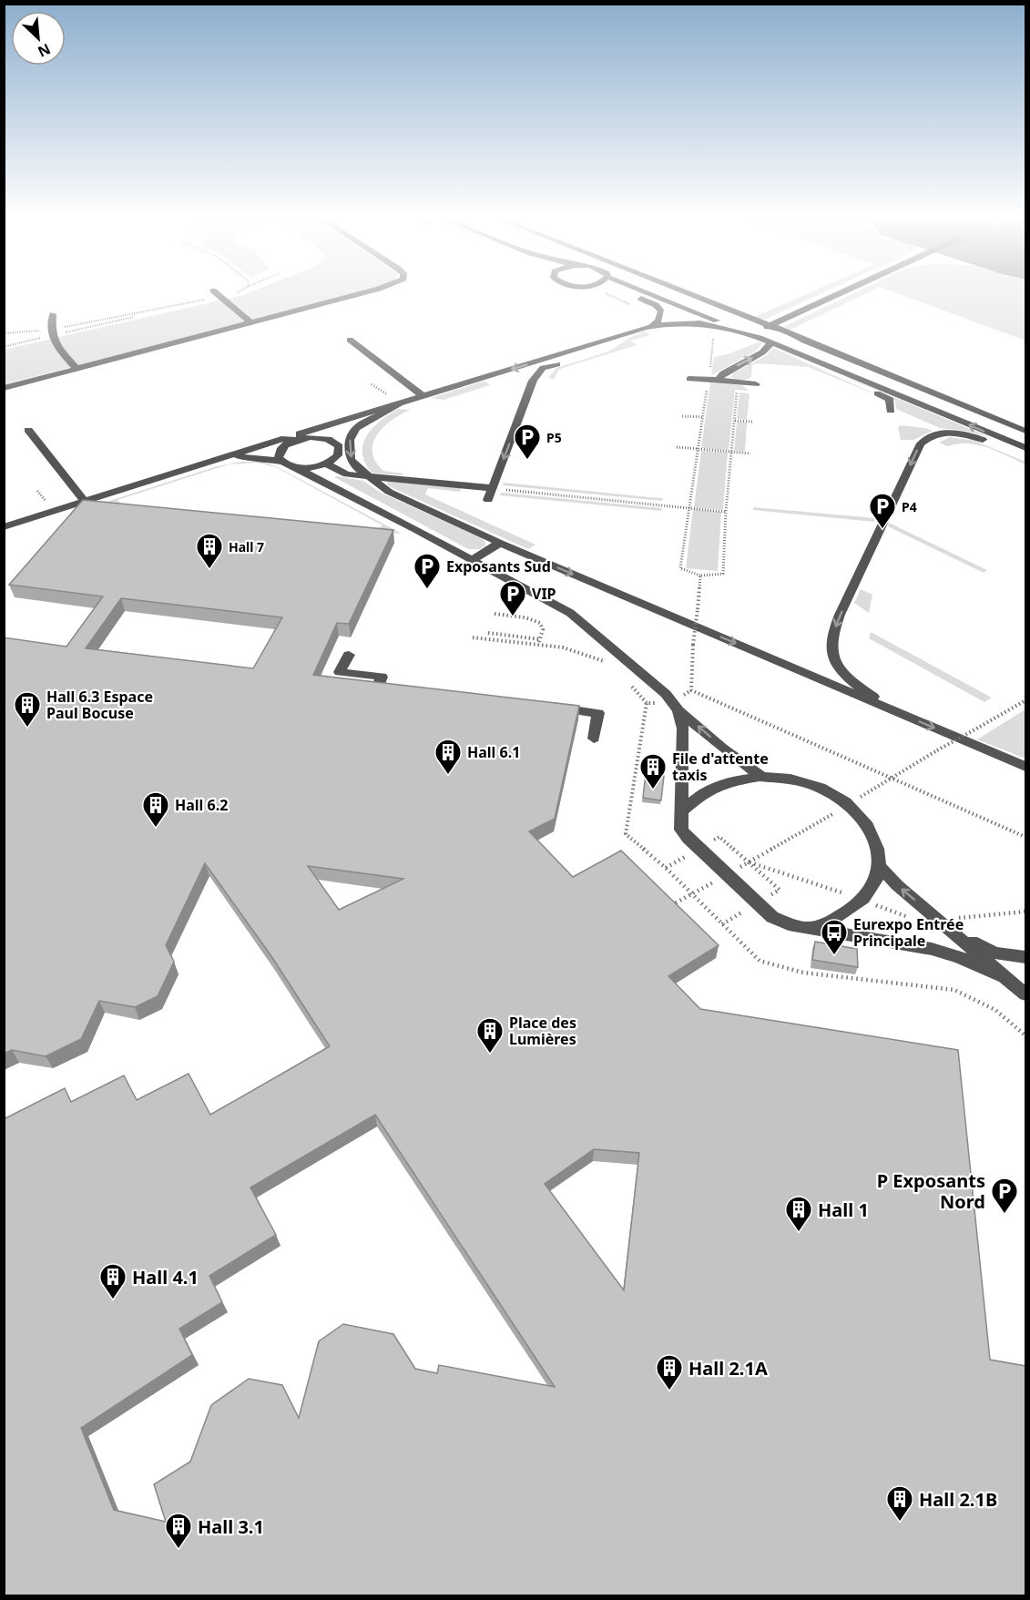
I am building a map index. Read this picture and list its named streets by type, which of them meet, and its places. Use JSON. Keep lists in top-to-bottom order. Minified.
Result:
{"places":{"parking":["P5","P4","Exposants Sud","VIP","P Exposants Nord"],"building":["Hall 7","Hall 6.3 Espace Paul Bocuse","Hall 6.1","File d'attente taxis","Hall 6.2","Place des Lumières","Hall 1","Hall 4.1","Hall 2.1A","Hall 2.1B","Hall 3.1"],"bus stop":["Eurexpo Entrée Principale"]},"north":"bottom right"}
